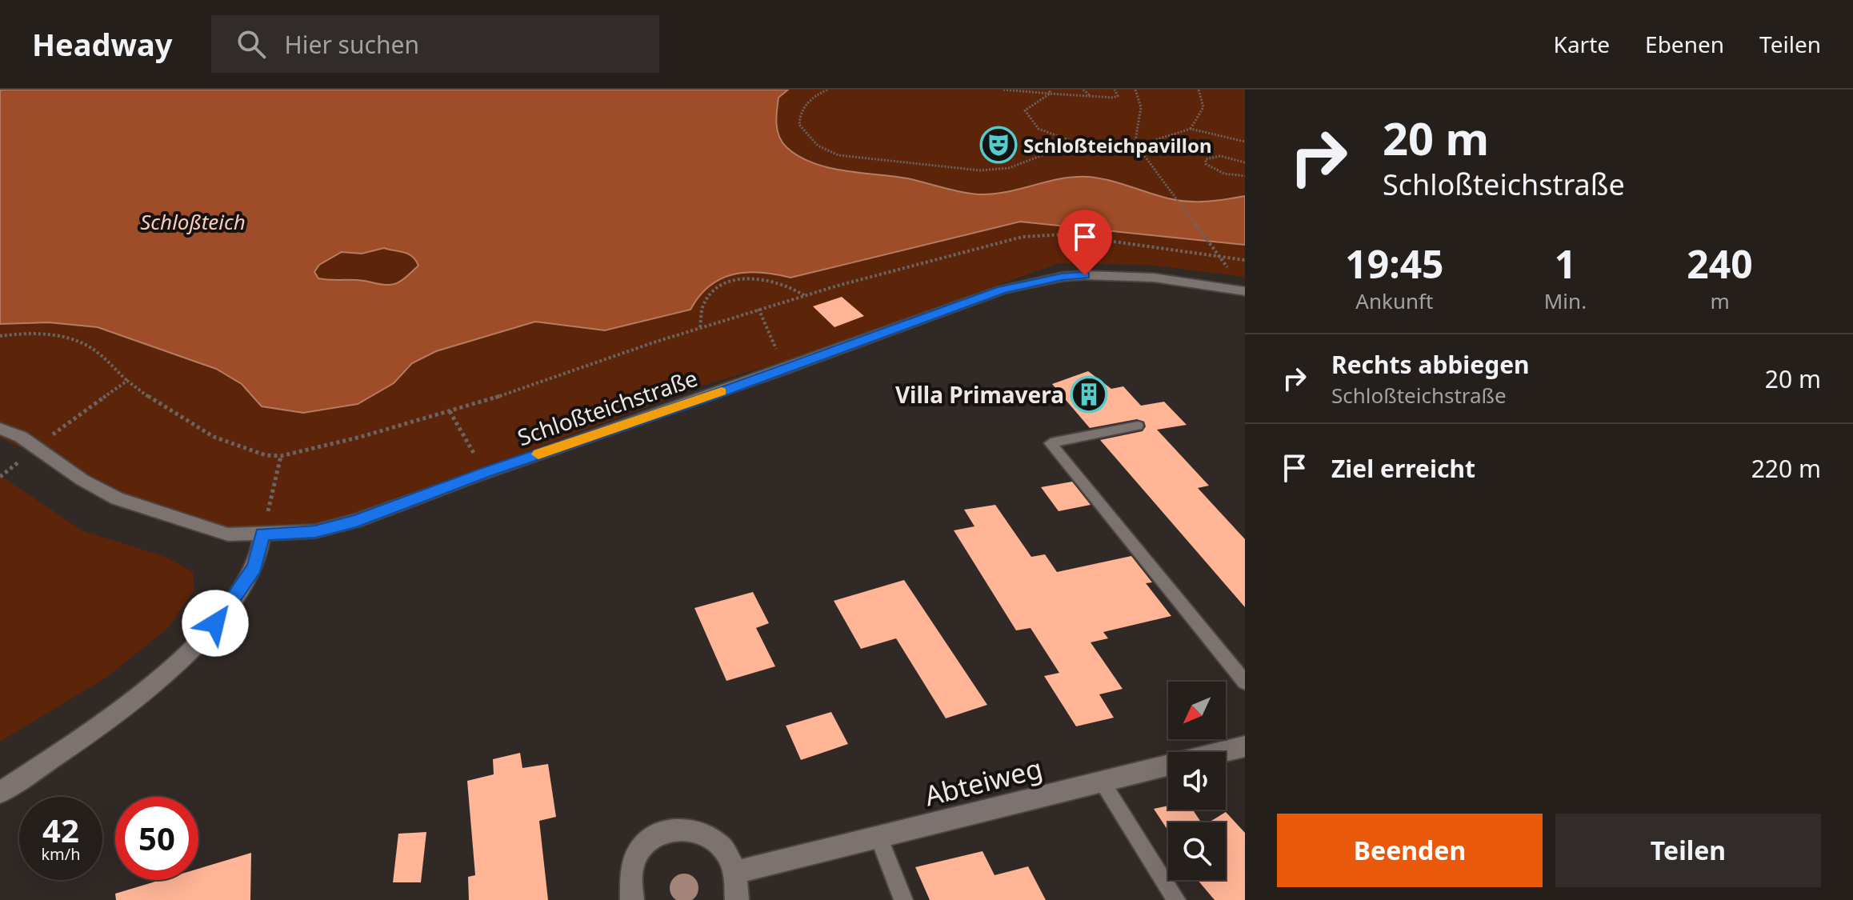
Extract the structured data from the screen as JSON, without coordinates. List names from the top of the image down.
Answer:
{
  "streets": {
    "main road": ["Schloßteichstraße", "Abteiweg"]
  },
  "water": ["Schloßteich"],
  "places": {
    "theatre": ["Schloßteichpavillon"],
    "building": ["Villa Primavera"]
  },
  "north": "bottom left",
  "page": {
    "header": "Headway",
    "search": "Hier suchen",
    "nav": ["Karte", "Ebenen", "Teilen"],
    "turn": ["20 m", "Schloßteichstraße"],
    "eta": [
      "19:45",
      "Ankunft",
      "1",
      "Min.",
      "240",
      "m"
    ],
    "list": [
      {
        "name": "Rechts abbiegen",
        "note": "Schloßteichstraße",
        "value": "20 m"
      },
      {
        "name": "Ziel erreicht",
        "value": "220 m"
      }
    ],
    "speed": "42 km/h",
    "limit": "50",
    "buttons": ["Beenden", "Teilen"]
  }
}
